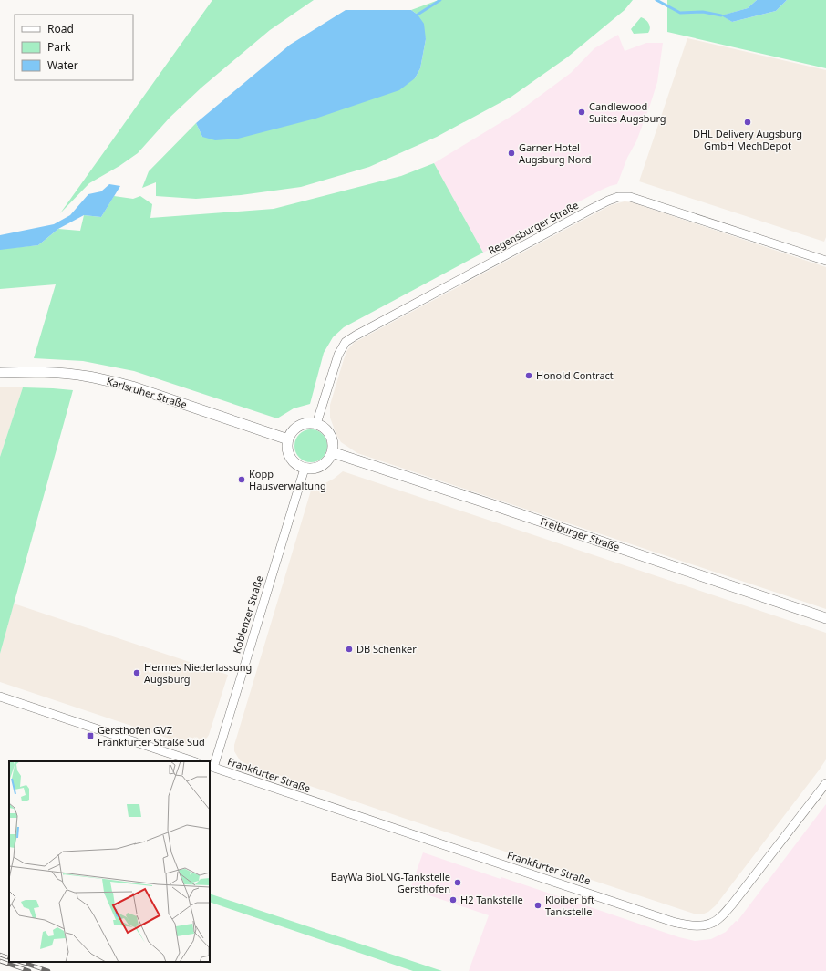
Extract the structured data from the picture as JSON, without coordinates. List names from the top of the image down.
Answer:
{
  "streets": {
    "street": [
      "Regensburger Straße",
      "Karlsruher Straße",
      "Freiburger Straße",
      "Koblenzer Straße",
      "Frankfurter Straße"
    ]
  },
  "crossings": [
    ["Regensburger Straße", "Karlsruher Straße"],
    ["Regensburger Straße", "Freiburger Straße"],
    ["Regensburger Straße", "Koblenzer Straße"],
    ["Karlsruher Straße", "Freiburger Straße"],
    ["Karlsruher Straße", "Koblenzer Straße"],
    ["Freiburger Straße", "Koblenzer Straße"],
    ["Koblenzer Straße", "Frankfurter Straße"]
  ],
  "places": {
    "other": [
      "Candlewood Suites Augsburg",
      "DHL Delivery Augsburg GmbH MechDepot",
      "Garner Hotel Augsburg Nord",
      "Honold Contract",
      "Kopp Hausverwaltung",
      "DB Schenker",
      "Hermes Niederlassung Augsburg",
      "BayWa BioLNG-Tankstelle Gersthofen",
      "H2 Tankstelle",
      "Kloiber bft Tankstelle"
    ],
    "transit": ["Gersthofen GVZ Frankfurter Straße Süd"]
  },
  "legend": ["Road", "Park", "Water"]
}
